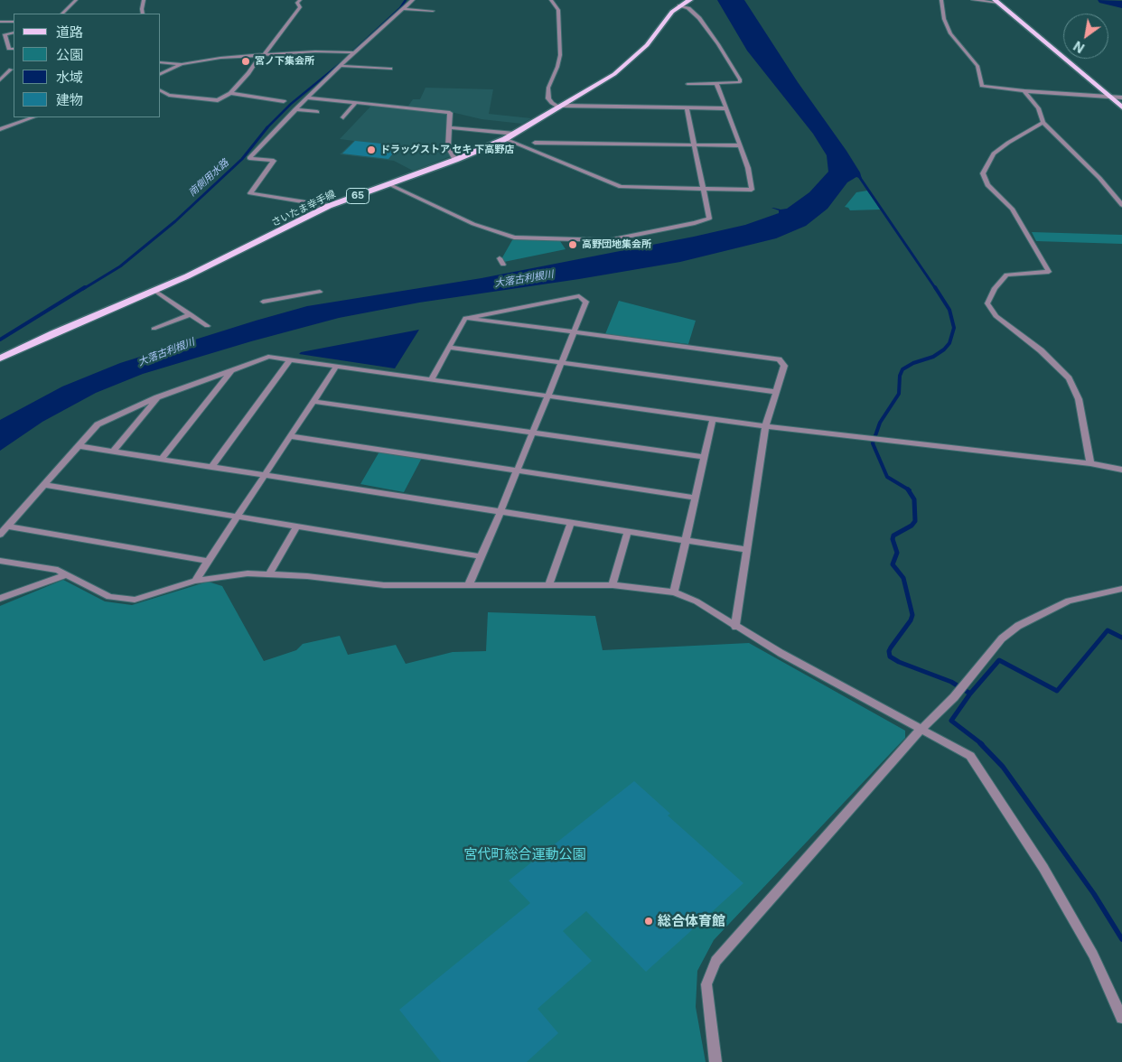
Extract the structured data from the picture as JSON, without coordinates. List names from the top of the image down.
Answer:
{
  "streets": {
    "main road": ["65", "さいたま幸手線"]
  },
  "water": ["南側用水路", "大落古利根川"],
  "parks": ["宮代町総合運動公園"],
  "places": [
    "宮ノ下集会所",
    "ドラッグストア セキ 下高野店",
    "高野団地集会所",
    "総合体育館"
  ],
  "legend": [
    "道路",
    "公園",
    "水域",
    "建物"
  ],
  "north": "bottom left"
}
